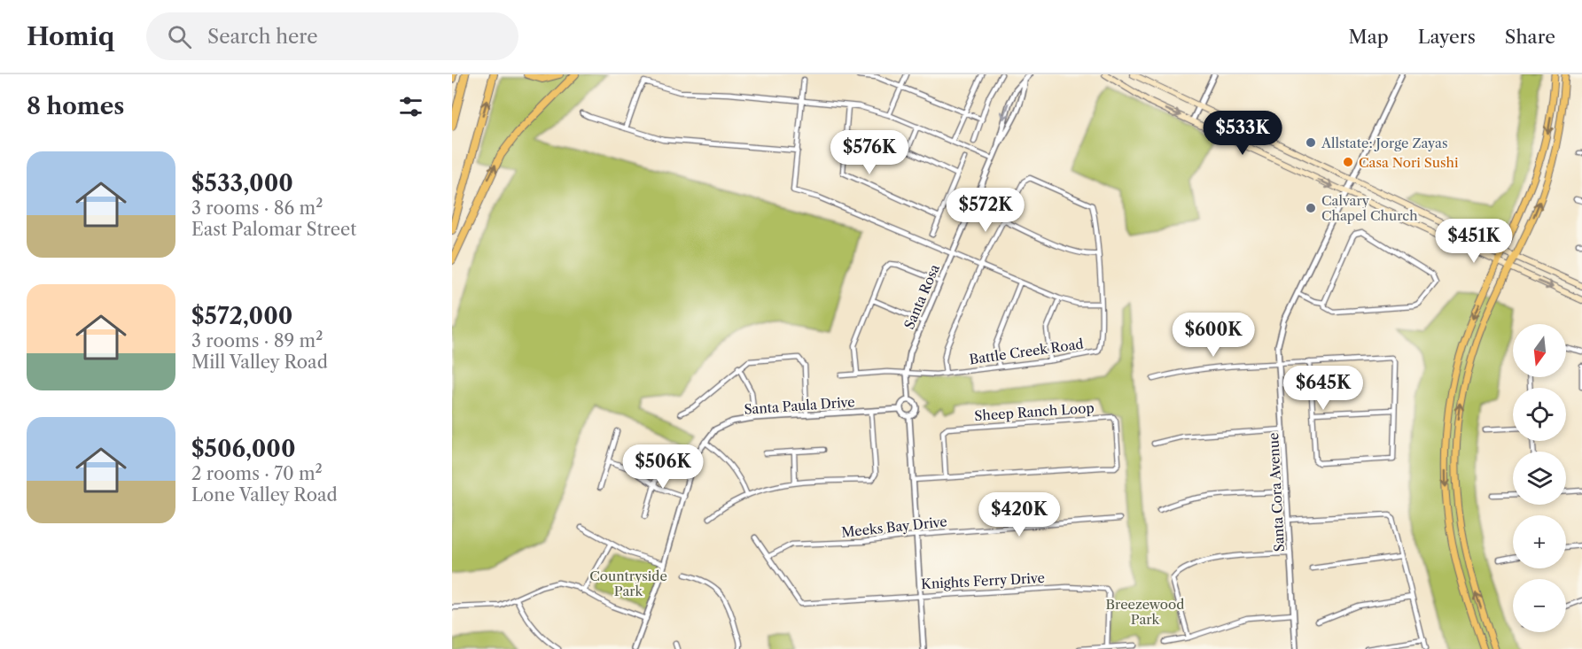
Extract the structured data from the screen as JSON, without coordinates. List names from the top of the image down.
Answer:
{
  "streets": {
    "street": [
      "Santa Rosa",
      "Battle Creek Road",
      "Santa Paula Drive",
      "Sheep Ranch Loop",
      "Santa Cora Avenue",
      "Meeks Bay Drive",
      "Knights Ferry Drive"
    ]
  },
  "crossings": [
    ["Santa Rosa", "Battle Creek Road"],
    ["Santa Rosa", "Santa Paula Drive"],
    ["Meeks Bay Drive", "Knights Ferry Drive"]
  ],
  "parks": ["Countryside Park", "Breezewood Park"],
  "places": ["Allstate: Jorge Zayas", "Casa Nori Sushi", "Calvary Chapel Church"],
  "north": "bottom",
  "page": {
    "header": "Homiq",
    "search": "Search here",
    "nav": ["Map", "Layers", "Share"],
    "heading": "8 homes",
    "price": [
      "$533K",
      "$576K",
      "$572K",
      "$451K",
      "$600K",
      "$645K",
      "$506K",
      "$420K"
    ],
    "list": [
      {
        "name": "$533,000",
        "note": "3 rooms · 86 m² · East Palomar Street"
      },
      {
        "name": "$572,000",
        "note": "3 rooms · 89 m² · Mill Valley Road"
      },
      {
        "name": "$506,000",
        "note": "2 rooms · 70 m² · Lone Valley Road"
      }
    ],
    "map_buttons": ["+", "−"]
  }
}
